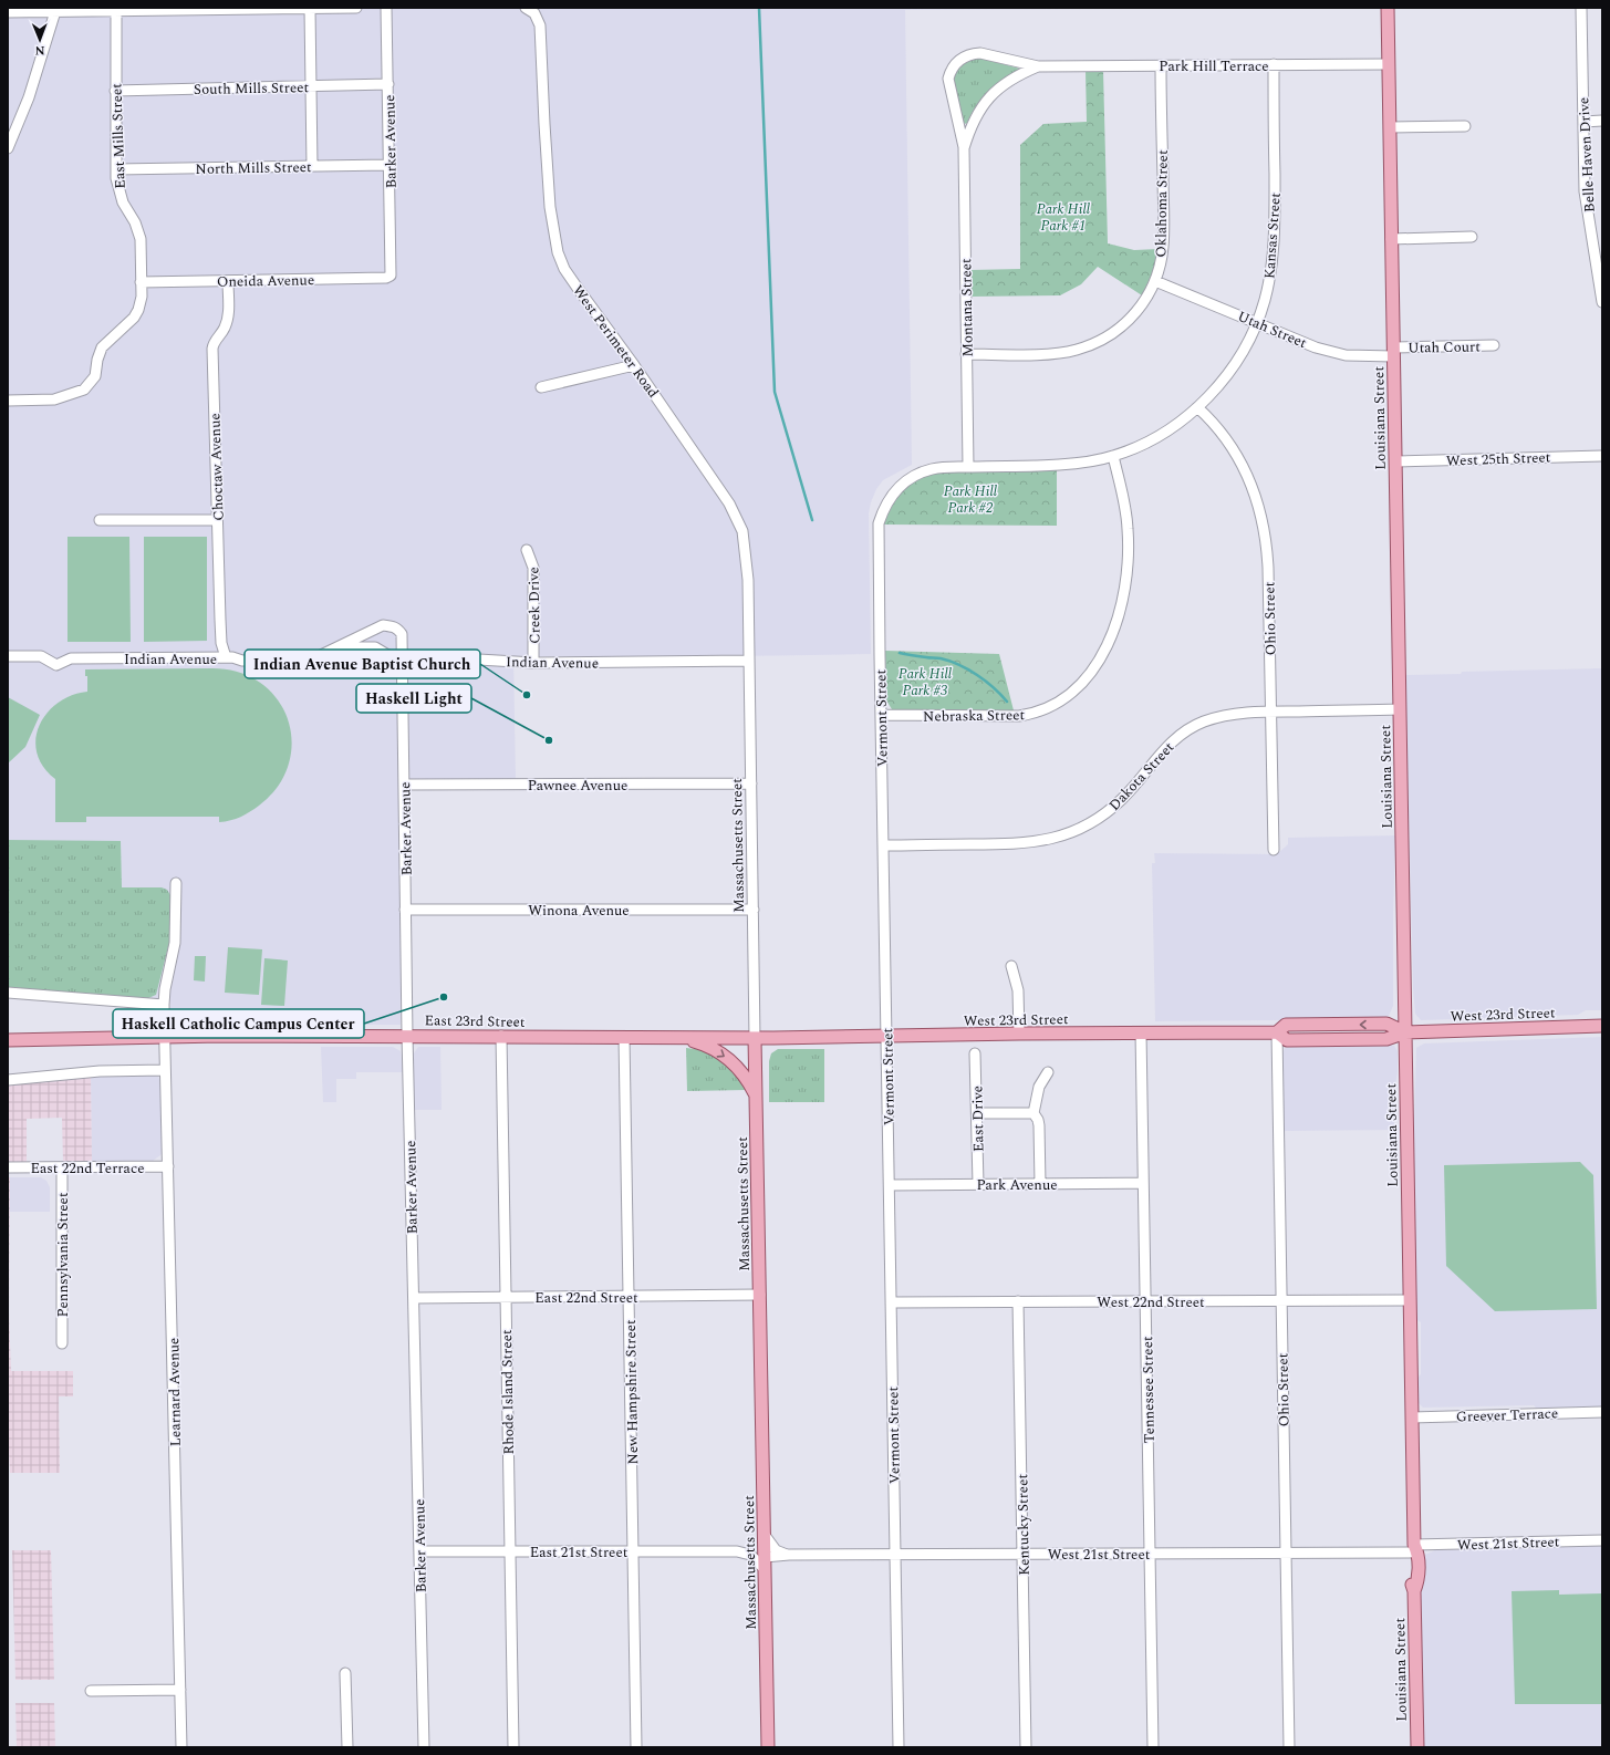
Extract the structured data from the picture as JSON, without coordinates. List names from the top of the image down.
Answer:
{
  "streets": {
    "main road": [
      "Louisiana Street",
      "Massachusetts Street",
      "West 23rd Street",
      "East 23rd Street"
    ],
    "street": [
      "Park Hill Terrace",
      "South Mills Street",
      "East Mills Street",
      "Barker Avenue",
      "Belle Haven Drive",
      "North Mills Street",
      "Oklahoma Street",
      "Kansas Street",
      "Oneida Avenue",
      "Montana Street",
      "Utah Street",
      "West Perimeter Road",
      "Utah Court",
      "West 25th Street",
      "Choctaw Avenue",
      "Creek Drive",
      "Ohio Street",
      "Indian Avenue",
      "Nebraska Street",
      "Vermont Street",
      "Dakota Street",
      "Pawnee Avenue",
      "Winona Avenue",
      "East Drive",
      "East 22nd Terrace",
      "Park Avenue",
      "Pennsylvania Street",
      "East 22nd Street",
      "West 22nd Street",
      "Tennessee Street",
      "Learnard Avenue",
      "Rhode Island Street",
      "New Hampshire Street",
      "Greever Terrace",
      "Kentucky Street",
      "West 21st Street",
      "East 21st Street"
    ]
  },
  "crossings": [
    ["Park Hill Terrace", "Oklahoma Street"],
    ["Park Hill Terrace", "Kansas Street"],
    ["Park Hill Terrace", "Montana Street"],
    ["Park Hill Terrace", "Louisiana Street"],
    ["South Mills Street", "East Mills Street"],
    ["South Mills Street", "Barker Avenue"],
    ["East Mills Street", "North Mills Street"],
    ["East Mills Street", "Oneida Avenue"],
    ["Barker Avenue", "North Mills Street"],
    ["Barker Avenue", "Oneida Avenue"],
    ["Barker Avenue", "Indian Avenue"],
    ["Barker Avenue", "Pawnee Avenue"],
    ["Barker Avenue", "Winona Avenue"],
    ["Barker Avenue", "East 23rd Street"],
    ["Barker Avenue", "East 22nd Street"],
    ["Barker Avenue", "East 21st Street"],
    ["Oklahoma Street", "Montana Street"],
    ["Oklahoma Street", "Utah Street"],
    ["Kansas Street", "Montana Street"],
    ["Kansas Street", "Utah Street"],
    ["Kansas Street", "Ohio Street"],
    ["Kansas Street", "Nebraska Street"],
    ["Kansas Street", "Vermont Street"],
    ["Oneida Avenue", "Choctaw Avenue"],
    ["Montana Street", "Vermont Street"],
    ["Utah Street", "Utah Court"],
    ["Utah Street", "Louisiana Street"],
    ["West Perimeter Road", "Indian Avenue"],
    ["West Perimeter Road", "Massachusetts Street"],
    ["Utah Court", "Louisiana Street"],
    ["Louisiana Street", "West 25th Street"],
    ["Louisiana Street", "Dakota Street"],
    ["Louisiana Street", "West 23rd Street"],
    ["Louisiana Street", "West 22nd Street"],
    ["Louisiana Street", "Greever Terrace"],
    ["Louisiana Street", "West 21st Street"],
    ["Choctaw Avenue", "Indian Avenue"],
    ["Creek Drive", "Indian Avenue"],
    ["Ohio Street", "Dakota Street"],
    ["Ohio Street", "West 23rd Street"],
    ["Ohio Street", "West 22nd Street"],
    ["Ohio Street", "West 21st Street"],
    ["Indian Avenue", "Massachusetts Street"],
    ["Nebraska Street", "Vermont Street"],
    ["Vermont Street", "Dakota Street"],
    ["Vermont Street", "West 23rd Street"],
    ["Vermont Street", "Park Avenue"],
    ["Vermont Street", "West 22nd Street"],
    ["Vermont Street", "West 21st Street"],
    ["Pawnee Avenue", "Massachusetts Street"],
    ["Massachusetts Street", "Winona Avenue"],
    ["Massachusetts Street", "West 23rd Street"],
    ["Massachusetts Street", "East 23rd Street"],
    ["Massachusetts Street", "East 22nd Street"],
    ["Massachusetts Street", "West 21st Street"],
    ["Massachusetts Street", "East 21st Street"],
    ["West 23rd Street", "East 23rd Street"],
    ["West 23rd Street", "Tennessee Street"],
    ["East 23rd Street", "Learnard Avenue"],
    ["East 23rd Street", "Rhode Island Street"],
    ["East 23rd Street", "New Hampshire Street"],
    ["East Drive", "Park Avenue"],
    ["East 22nd Terrace", "Pennsylvania Street"],
    ["East 22nd Terrace", "Learnard Avenue"],
    ["Park Avenue", "Tennessee Street"],
    ["East 22nd Street", "Rhode Island Street"],
    ["East 22nd Street", "New Hampshire Street"],
    ["West 22nd Street", "Tennessee Street"],
    ["West 22nd Street", "Kentucky Street"],
    ["Tennessee Street", "West 21st Street"],
    ["Rhode Island Street", "East 21st Street"],
    ["New Hampshire Street", "East 21st Street"],
    ["Kentucky Street", "West 21st Street"],
    ["West 21st Street", "East 21st Street"]
  ],
  "parks": ["Park Hill Park #1", "Park Hill Park #2", "Park Hill Park #3"],
  "places": ["Indian Avenue Baptist Church", "Haskell Light", "Haskell Catholic Campus Center"],
  "north": "bottom"
}
